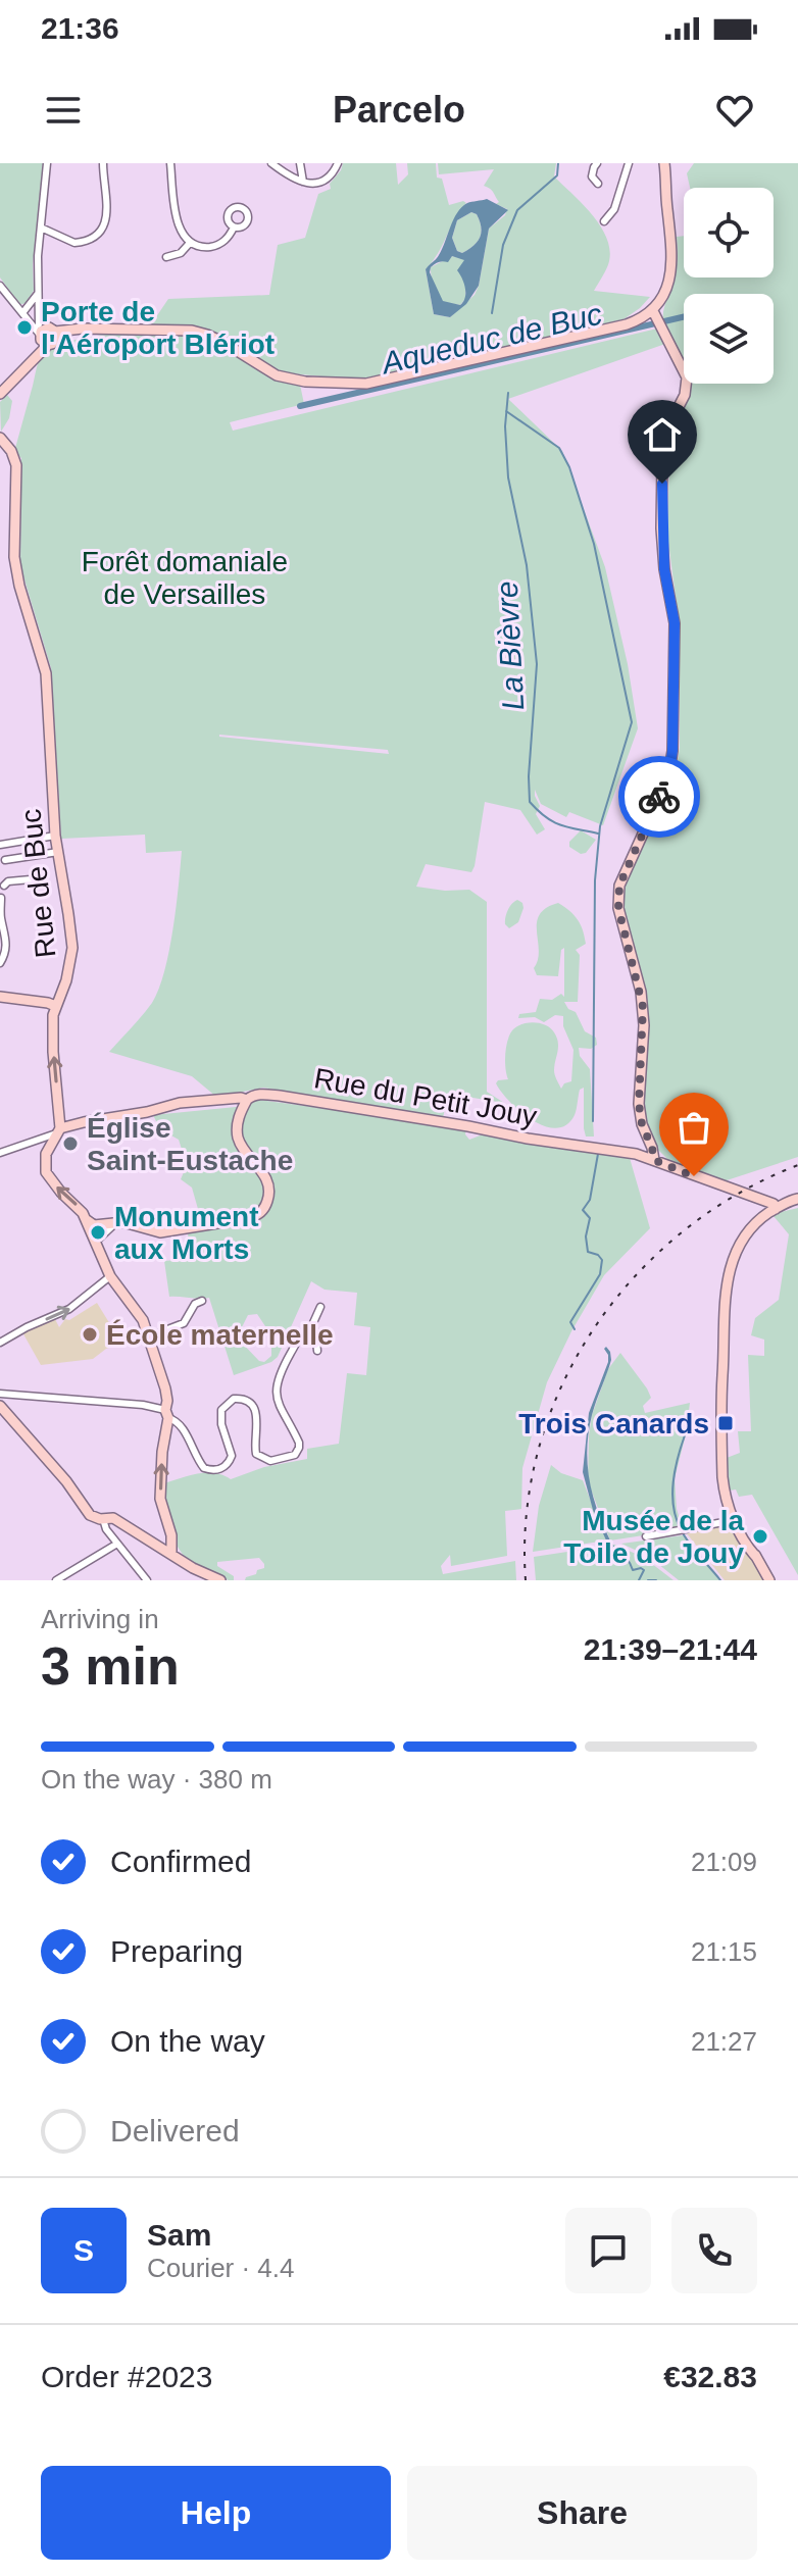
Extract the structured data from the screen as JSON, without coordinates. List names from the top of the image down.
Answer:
{
  "streets": {
    "street": ["Rue de Buc", "Rue du Petit Jouy"]
  },
  "crossings": [
    ["Rue de Buc", "Rue du Petit Jouy"]
  ],
  "water": ["Aqueduc de Buc", "La Bièvre"],
  "parks": ["Forêt domaniale de Versailles"],
  "places": {
    "other": [
      "Porte de l'Aéroport Blériot",
      "Église Saint-Eustache",
      "Monument aux Morts",
      "École maternelle",
      "Musée de la Toile de Jouy"
    ],
    "transit": ["Trois Canards"]
  },
  "page": {
    "status": "21:36",
    "header": "Parcelo",
    "heading": ["3 min", "Arriving in", "21:39–21:44"],
    "panel": [
      "Sam",
      "Courier · 4.4",
      "Order #2023",
      "€32.83"
    ],
    "bar": "On the way · 380 m",
    "list": [
      ["Confirmed", "21:09"],
      ["Preparing", "21:15"],
      ["On the way", "21:27"],
      "Delivered"
    ],
    "round": "S",
    "buttons": ["Help", "Share"]
  }
}
